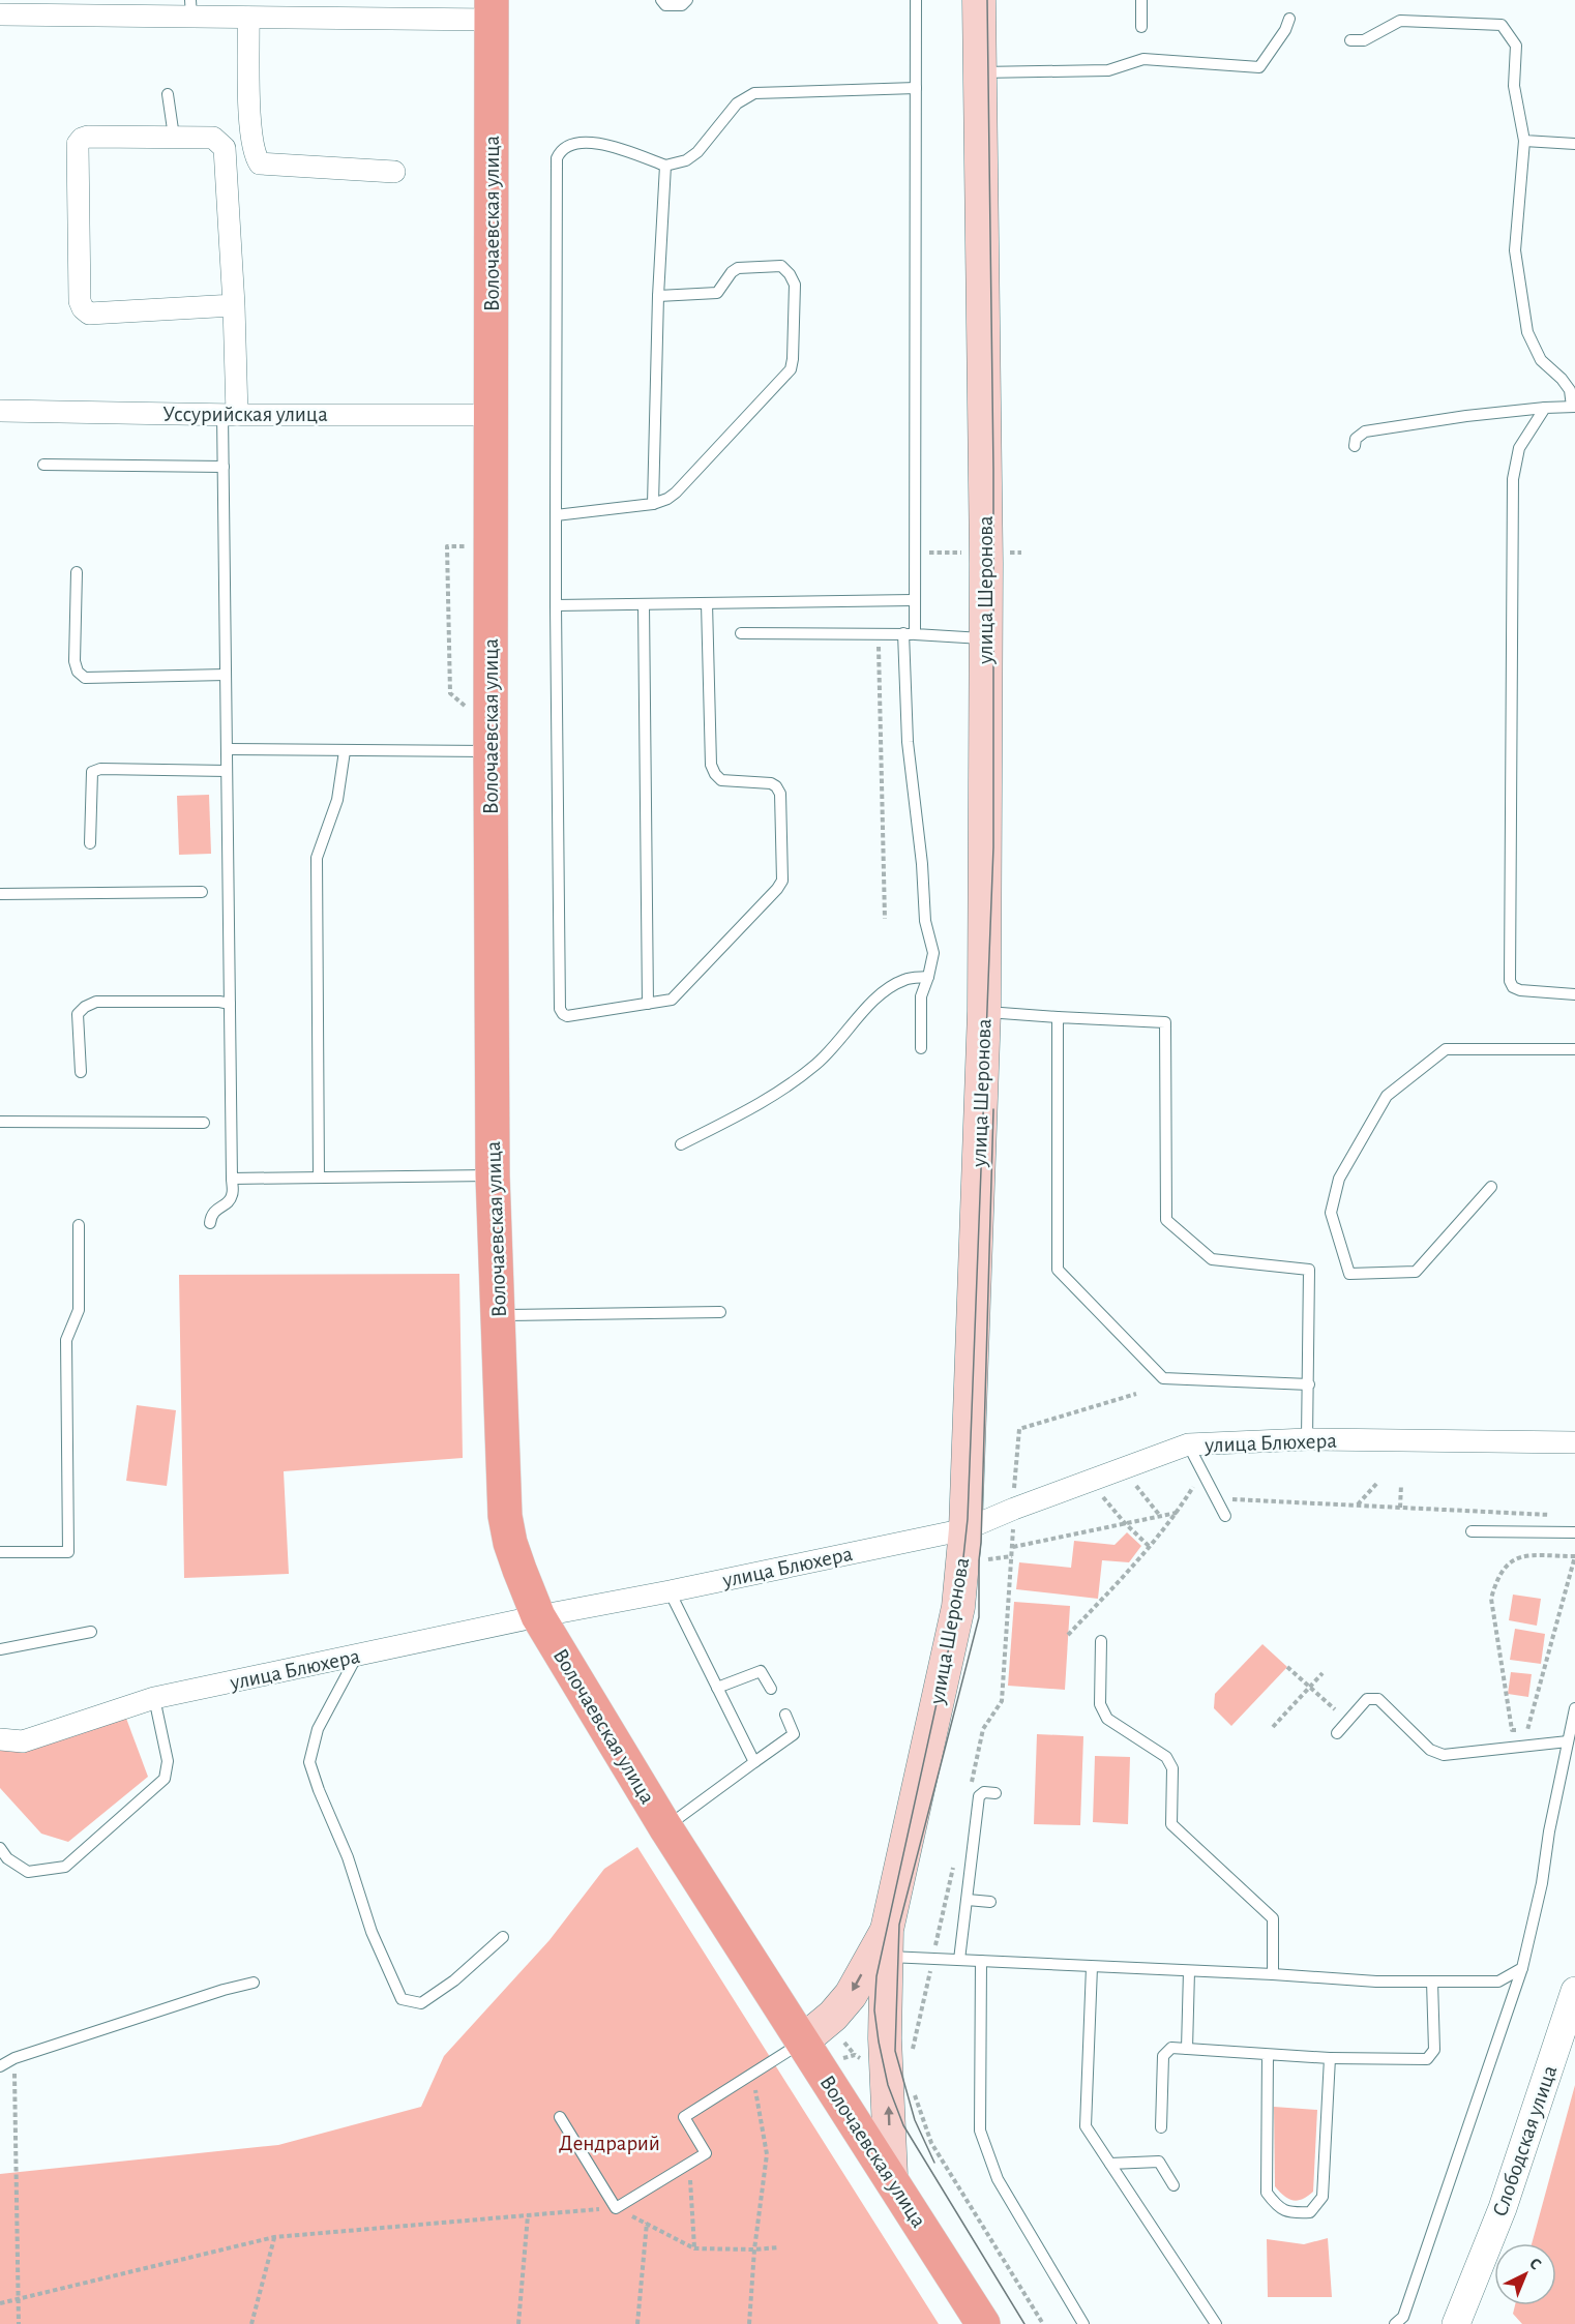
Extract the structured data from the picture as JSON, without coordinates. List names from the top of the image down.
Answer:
{
  "streets": {
    "main road": ["Волочаевская улица", "улица Шеронова"],
    "street": ["Уссурийская улица", "улица Блюхера", "Слободская улица"]
  },
  "crossings": [
    ["Волочаевская улица", "Уссурийская улица"],
    ["Волочаевская улица", "улица Шеронова"],
    ["Волочаевская улица", "улица Блюхера"],
    ["улица Шеронова", "улица Блюхера"]
  ],
  "parks": ["Дендрарий"],
  "north": "top right"
}
